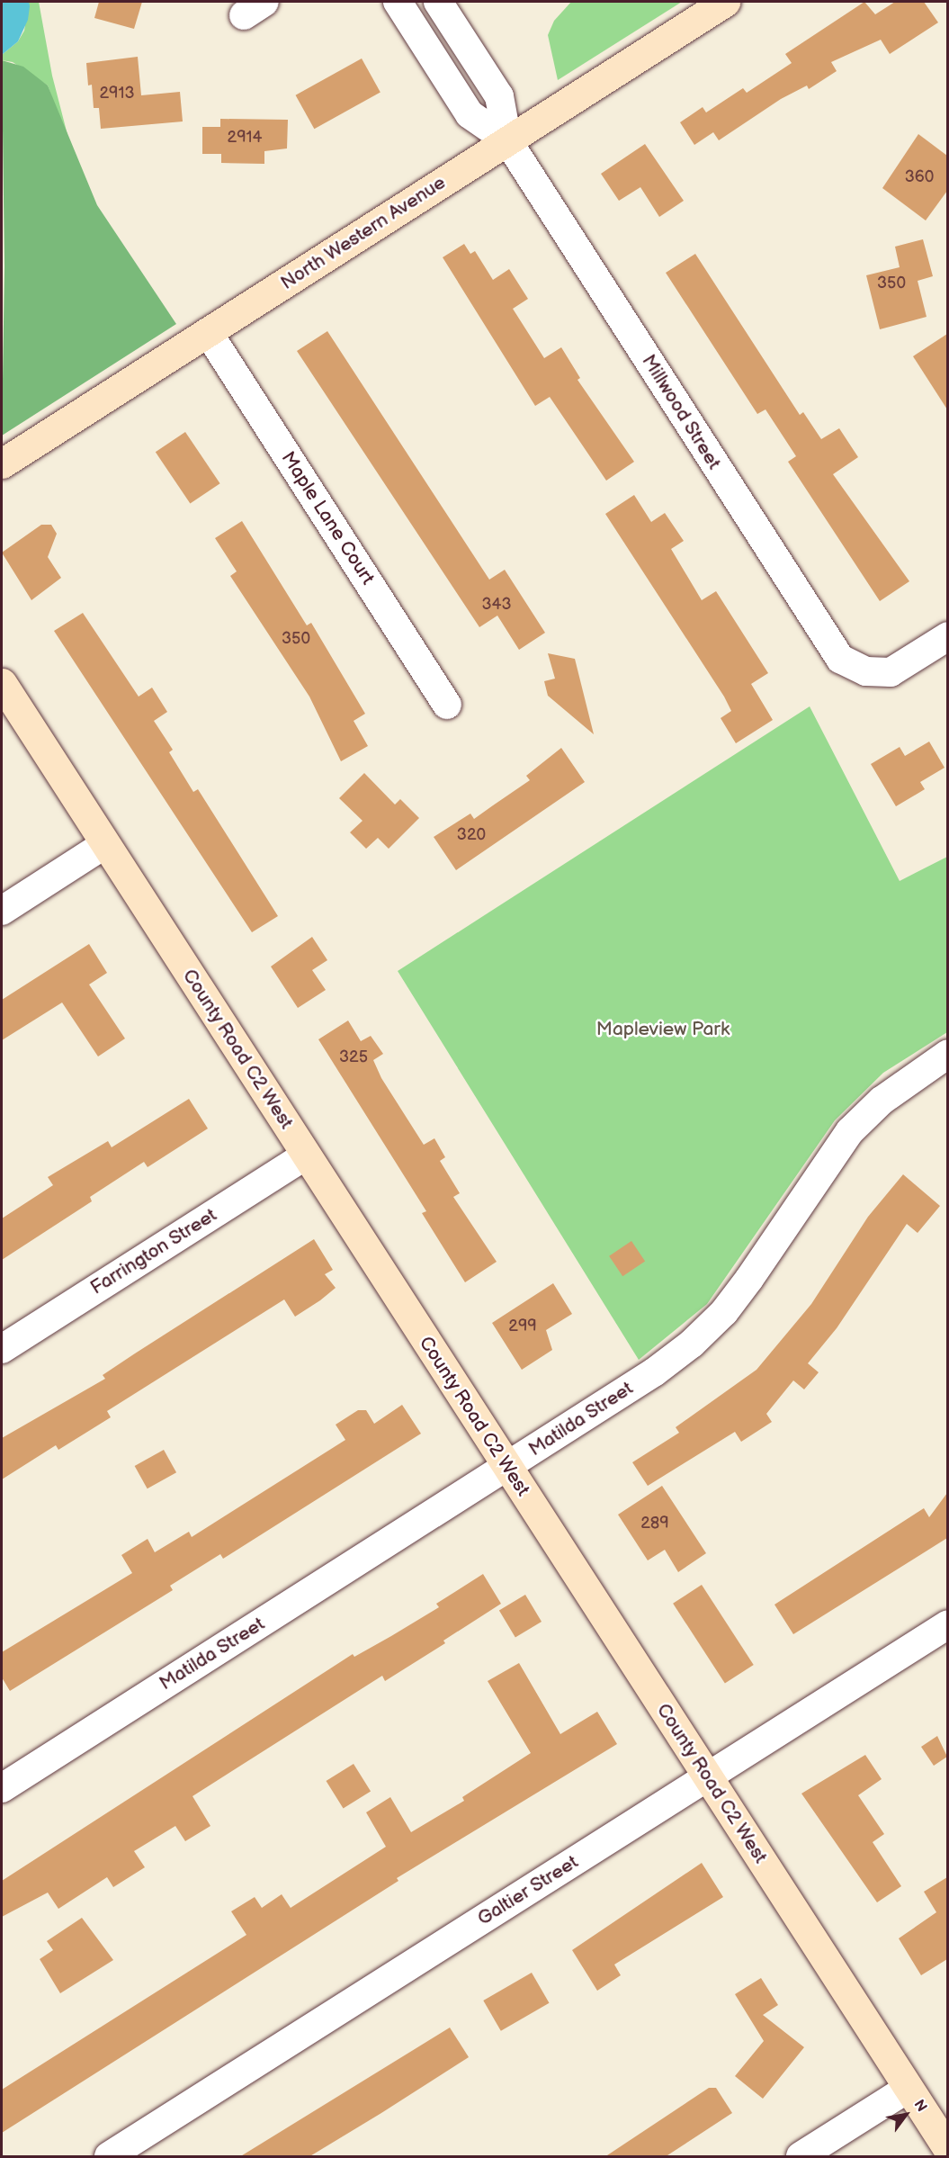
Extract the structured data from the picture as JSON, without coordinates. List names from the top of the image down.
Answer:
{
  "streets": {
    "street": [
      "North Western Avenue",
      "Millwood Street",
      "Maple Lane Court",
      "County Road C2 West",
      "Farrington Street",
      "Matilda Street",
      "Galtier Street"
    ]
  },
  "crossings": [
    ["North Western Avenue", "Millwood Street"],
    ["North Western Avenue", "Maple Lane Court"],
    ["County Road C2 West", "Farrington Street"],
    ["County Road C2 West", "Matilda Street"],
    ["County Road C2 West", "Galtier Street"]
  ],
  "parks": ["Mapleview Park"],
  "house_numbers": [
    "2913",
    "2914",
    "360",
    "350",
    "343",
    "350",
    "320",
    "325",
    "299",
    "289"
  ],
  "north": "top right"
}
